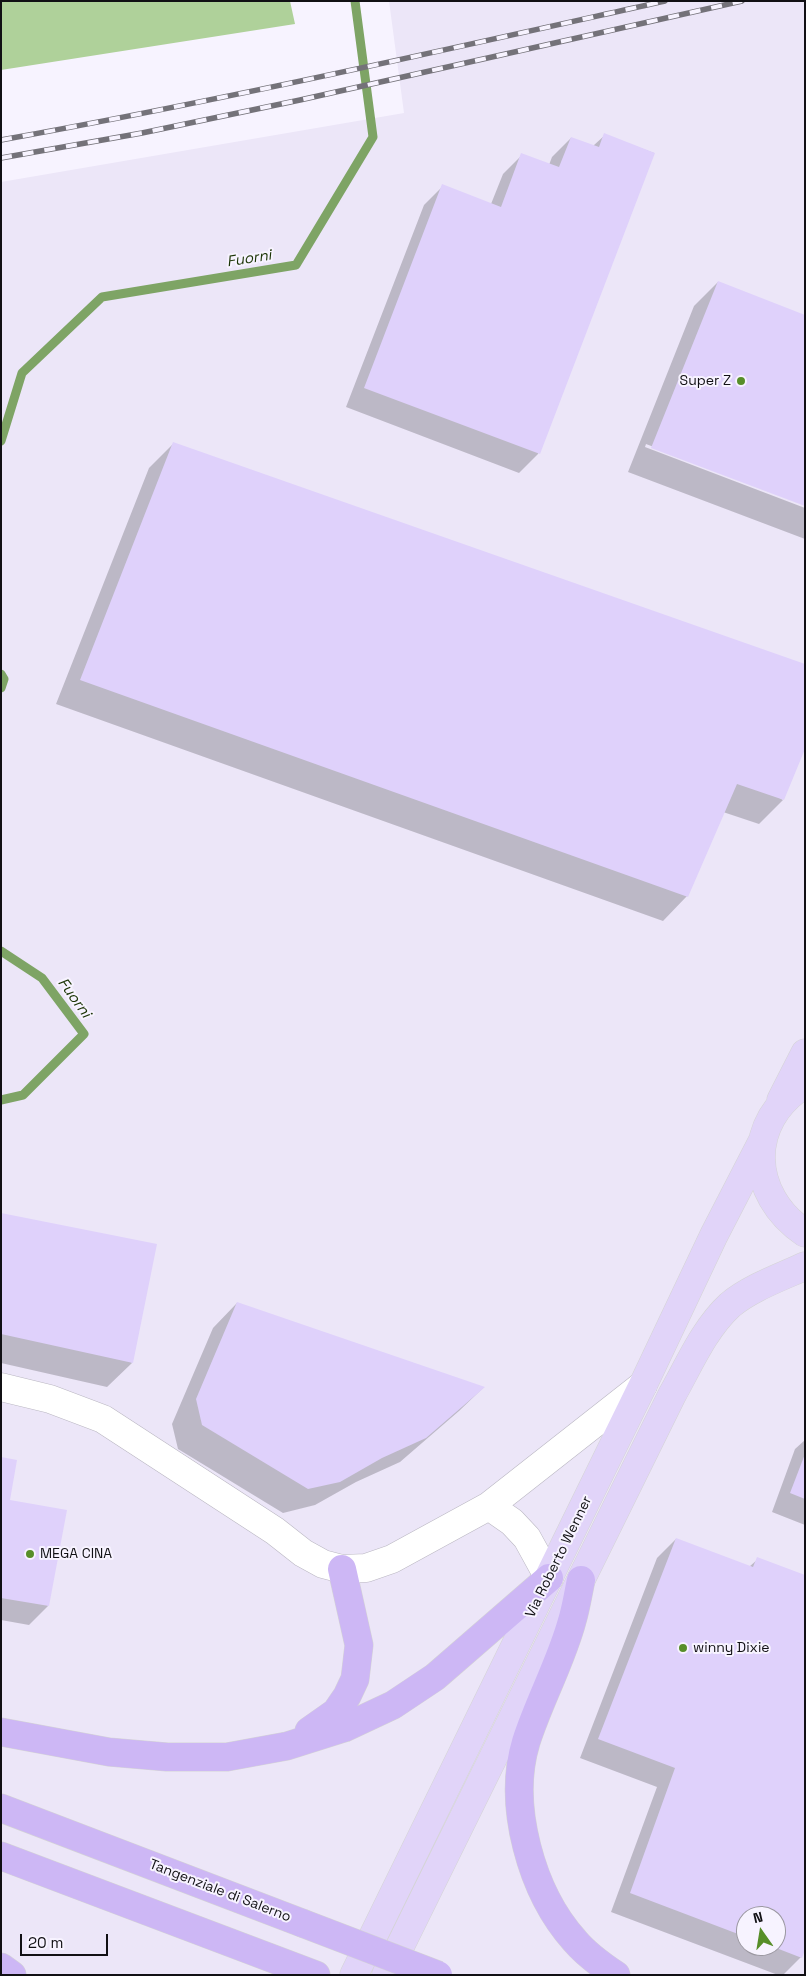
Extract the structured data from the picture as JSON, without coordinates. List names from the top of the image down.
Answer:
{
  "streets": {
    "highway": ["Tangenziale di Salerno"],
    "main road": ["Via Roberto Wenner"]
  },
  "water": ["Fuorni"],
  "places": ["Super Z", "MEGA CINA", "winny Dixie"],
  "scale_bar": "20 m",
  "north": "top"
}
